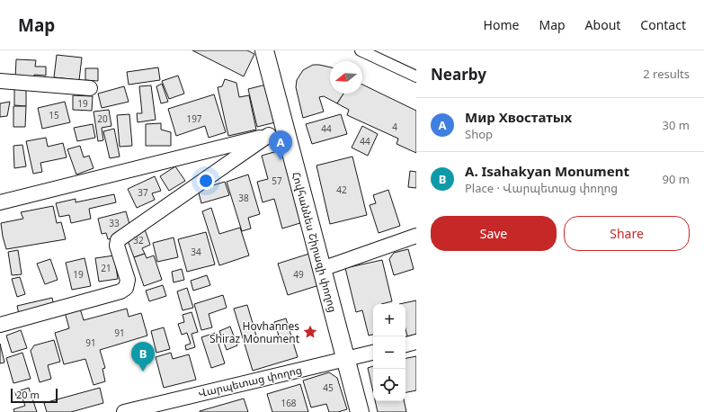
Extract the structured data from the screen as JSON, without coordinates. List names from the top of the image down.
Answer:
{
  "streets": {
    "street": ["Հովհաննես Շիրազի փողոց", "Վարպետաց փողոց"]
  },
  "crossings": [
    ["Հովհաննես Շիրազի փողոց", "Վարպետաց փողոց"]
  ],
  "places": {
    "place": ["Hovhannes Shiraz Monument"]
  },
  "house_numbers": [
    "19",
    "15",
    "20",
    "197",
    "4",
    "44",
    "44",
    "57",
    "42",
    "37",
    "38",
    "33",
    "32",
    "34",
    "21",
    "19",
    "49",
    "91",
    "91",
    "45",
    "168"
  ],
  "scale_bar": "20 m",
  "north": "left",
  "page": {
    "header": "Map",
    "nav": [
      "Home",
      "Map",
      "About",
      "Contact"
    ],
    "heading": ["Nearby", "2 results"],
    "list": [
      {
        "mark": "A",
        "name": "Мир Хвостатых",
        "note": "Shop",
        "value": "30 m"
      },
      {
        "mark": "B",
        "name": "A. Isahakyan Monument",
        "note": "Place · Վարպետաց փողոց",
        "value": "90 m"
      }
    ],
    "pins": ["A", "B"],
    "buttons": ["Save", "Share"],
    "map_buttons": ["+", "−"],
    "scale": "20 m"
  }
}
